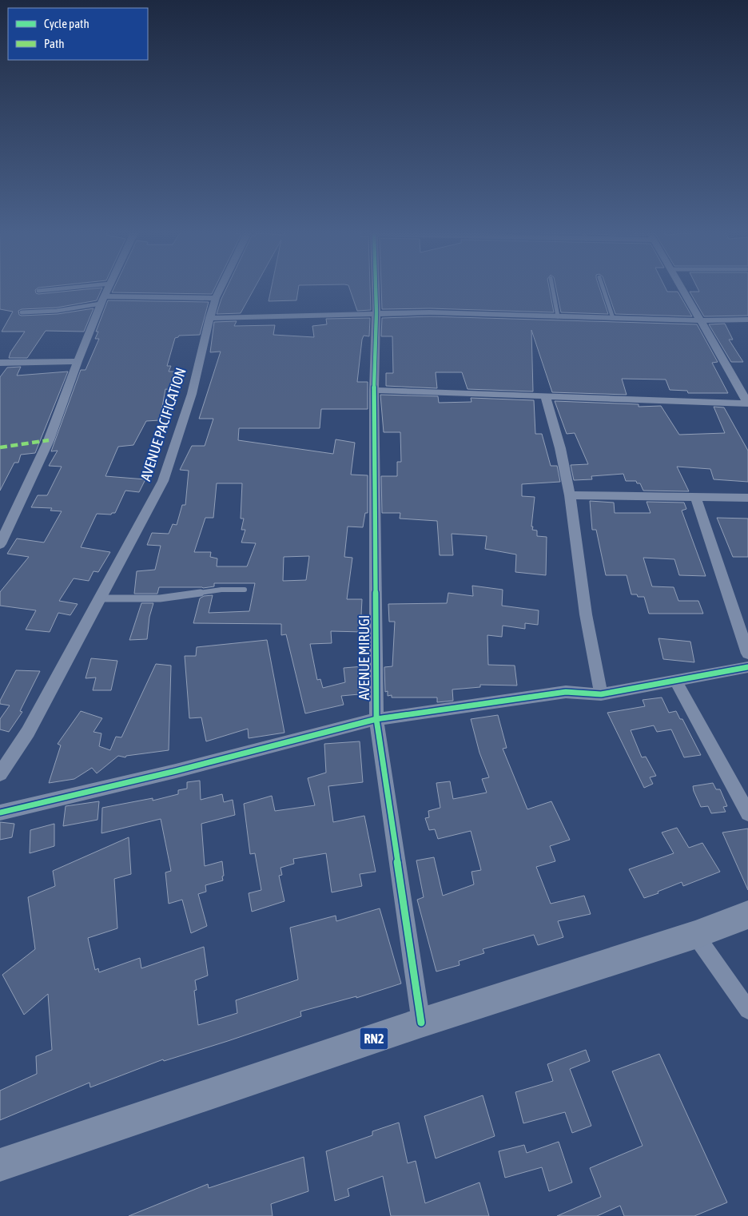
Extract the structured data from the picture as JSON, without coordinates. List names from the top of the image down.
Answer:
{
  "streets": {
    "highway": ["RN2"],
    "street": ["AVENUE PACIFICATION", "AVENUE MIRUGI"]
  },
  "crossings": [
    ["AVENUE MIRUGI", "RN2"]
  ],
  "legend": ["Cycle path", "Path"]
}
